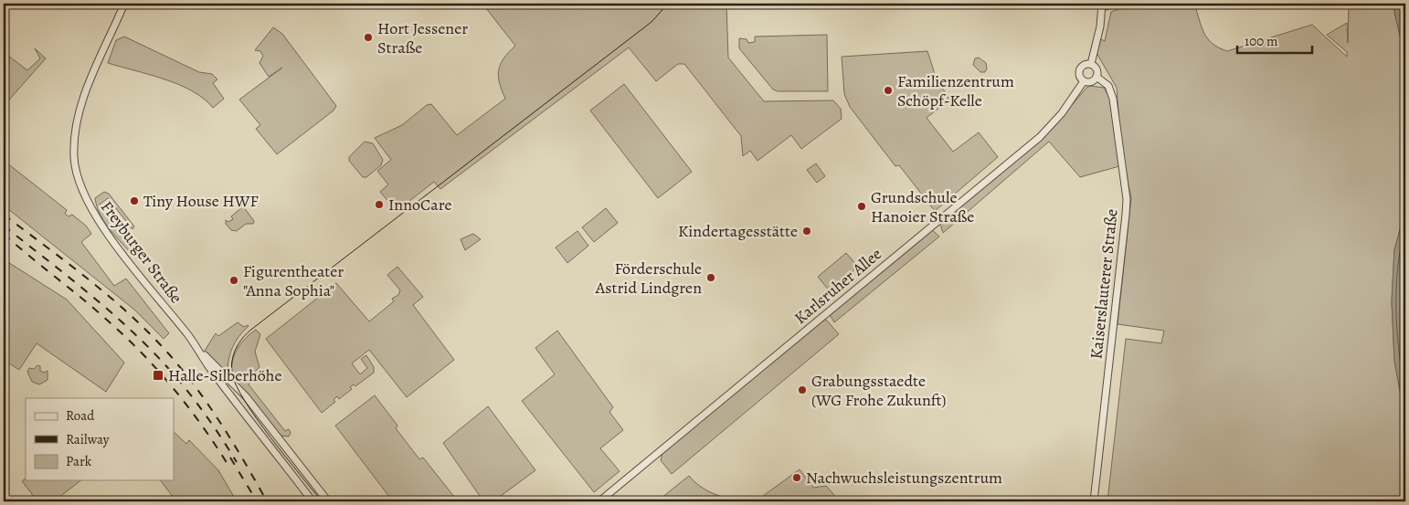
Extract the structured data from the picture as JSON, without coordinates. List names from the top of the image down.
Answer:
{
  "streets": {
    "street": ["Freyburger Straße", "Kaiserslauterer Straße", "Karlsruher Allee"]
  },
  "crossings": [
    ["Kaiserslauterer Straße", "Karlsruher Allee"]
  ],
  "places": {
    "other": [
      "Hort Jessener Straße",
      "Familienzentrum Schöpf-Kelle",
      "Tiny House HWF",
      "InnoCare",
      "Grundschule Hanoier Straße",
      "Kindertagesstätte",
      "Förderschule Astrid Lindgren",
      "Figurentheater \"Anna Sophia\"",
      "Grabungsstaedte (WG Frohe Zukunft)",
      "Nachwuchsleistungszentrum"
    ],
    "transit": ["Halle-Silberhöhe"]
  },
  "legend": ["Road", "Railway", "Park"],
  "scale_bar": "100 m"
}
